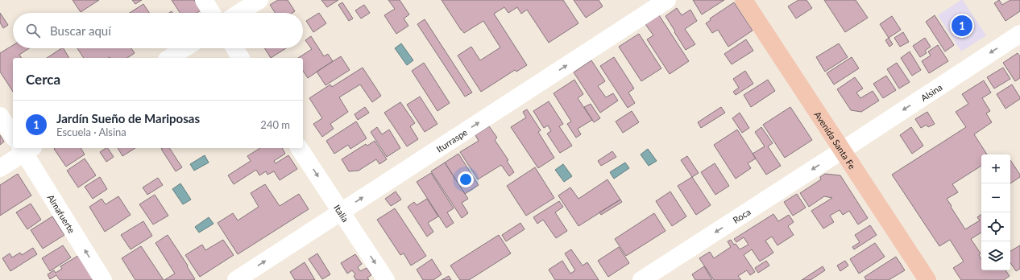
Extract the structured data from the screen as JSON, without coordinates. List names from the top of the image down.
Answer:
{
  "streets": {
    "main road": ["Avenida Santa Fe"],
    "street": [
      "Alsina",
      "Iturraspe",
      "Almafuerte",
      "Italia",
      "Roca"
    ]
  },
  "crossings": [
    ["Alsina", "Avenida Santa Fe"],
    ["Alsina", "Roca"],
    ["Iturraspe", "Italia"],
    ["Avenida Santa Fe", "Roca"]
  ],
  "one_way": [
    "Alsina",
    "Iturraspe",
    "Almafuerte",
    "Italia",
    "Roca"
  ],
  "page": {
    "search": "Buscar aquí",
    "pins": "1",
    "heading": "Cerca",
    "list": [
      {
        "mark": "1",
        "name": "Jardín Sueño de Mariposas",
        "note": "Escuela · Alsina",
        "value": "240 m"
      }
    ],
    "map_buttons": ["+", "−"]
  }
}
